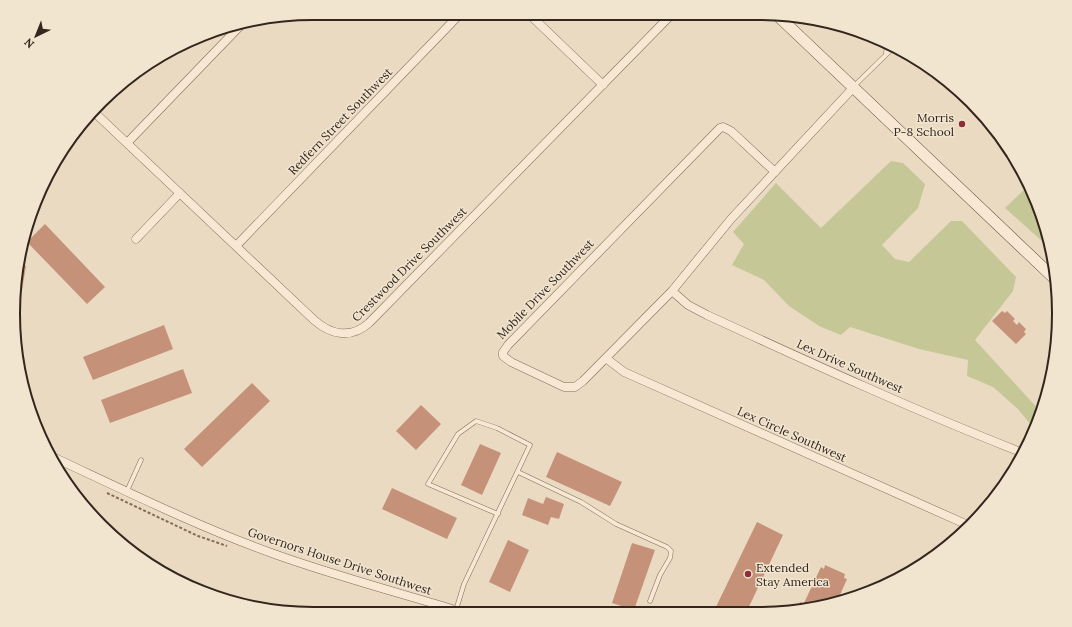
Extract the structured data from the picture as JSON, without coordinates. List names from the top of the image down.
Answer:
{
  "streets": {
    "street": [
      "Redfern Street Southwest",
      "Crestwood Drive Southwest",
      "Mobile Drive Southwest",
      "Lex Drive Southwest",
      "Lex Circle Southwest",
      "Governors House Drive Southwest"
    ]
  },
  "crossings": [
    ["Redfern Street Southwest", "Crestwood Drive Southwest"],
    ["Mobile Drive Southwest", "Lex Drive Southwest"],
    ["Mobile Drive Southwest", "Lex Circle Southwest"]
  ],
  "places": ["Morris P-8 School", "Extended Stay America"],
  "north": "bottom left"
}
